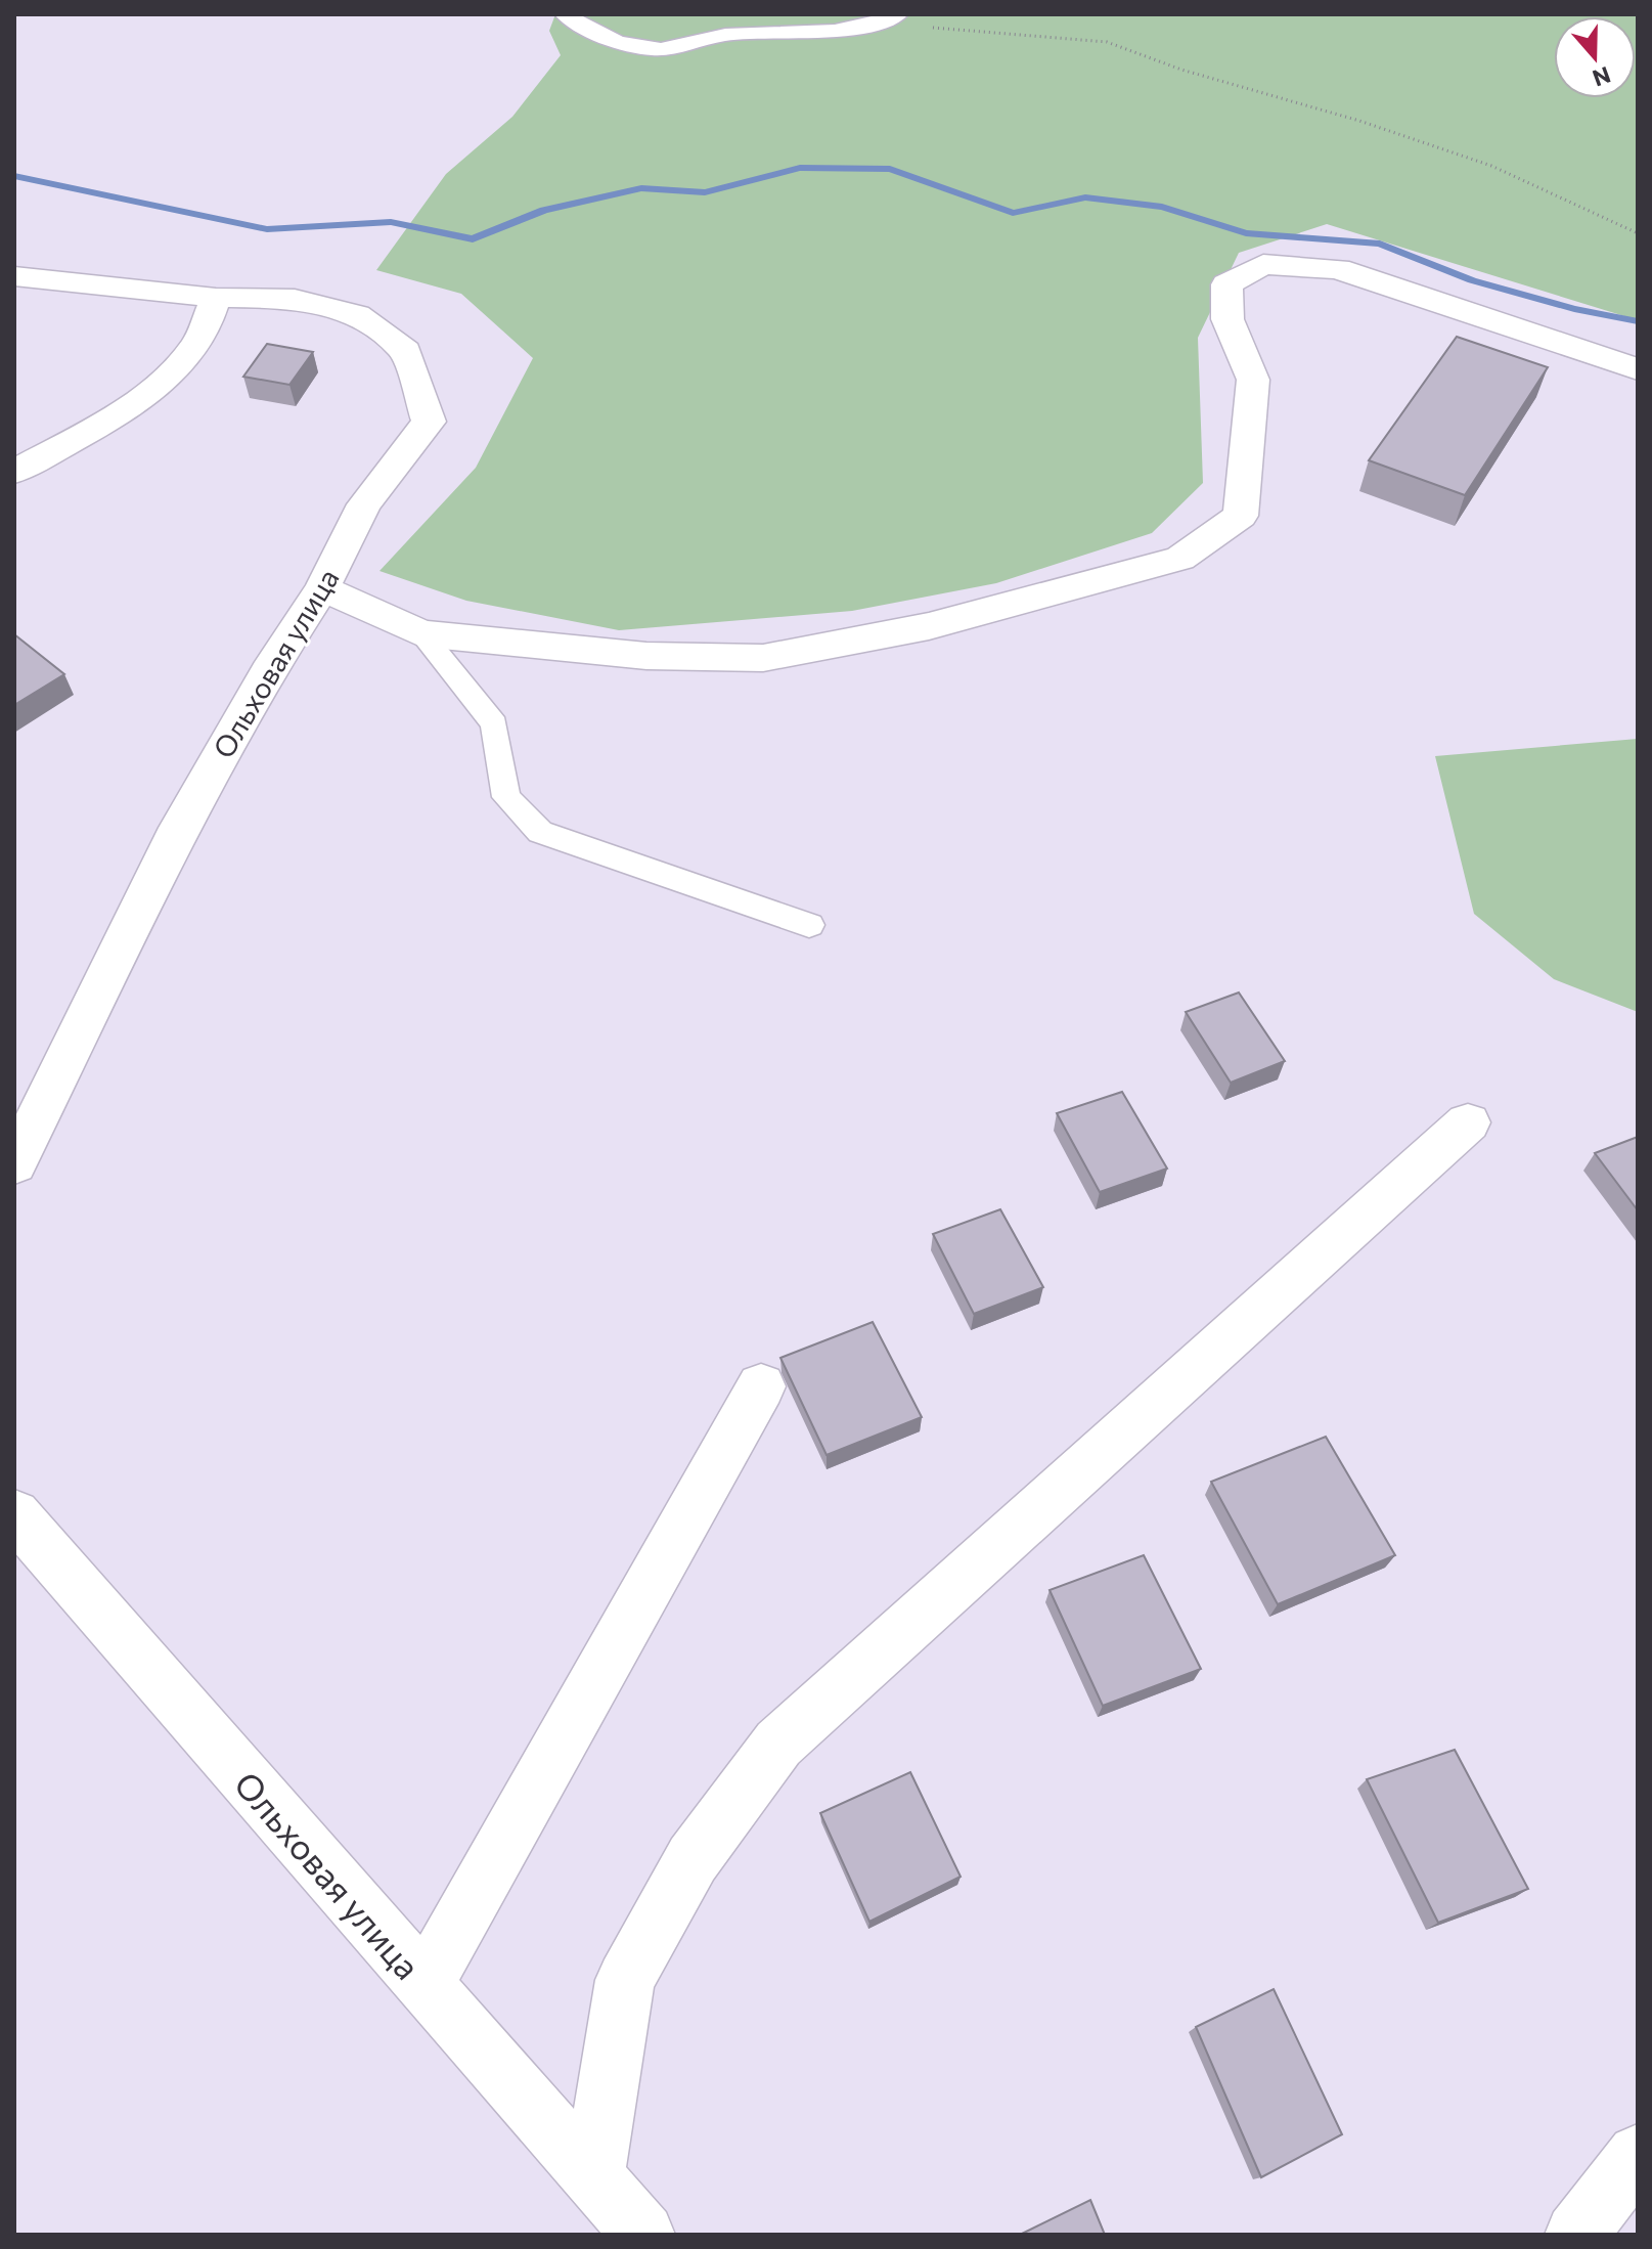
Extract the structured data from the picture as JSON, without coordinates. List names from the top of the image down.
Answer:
{
  "streets": {
    "street": ["Ольховая улица"]
  },
  "north": "bottom"
}
